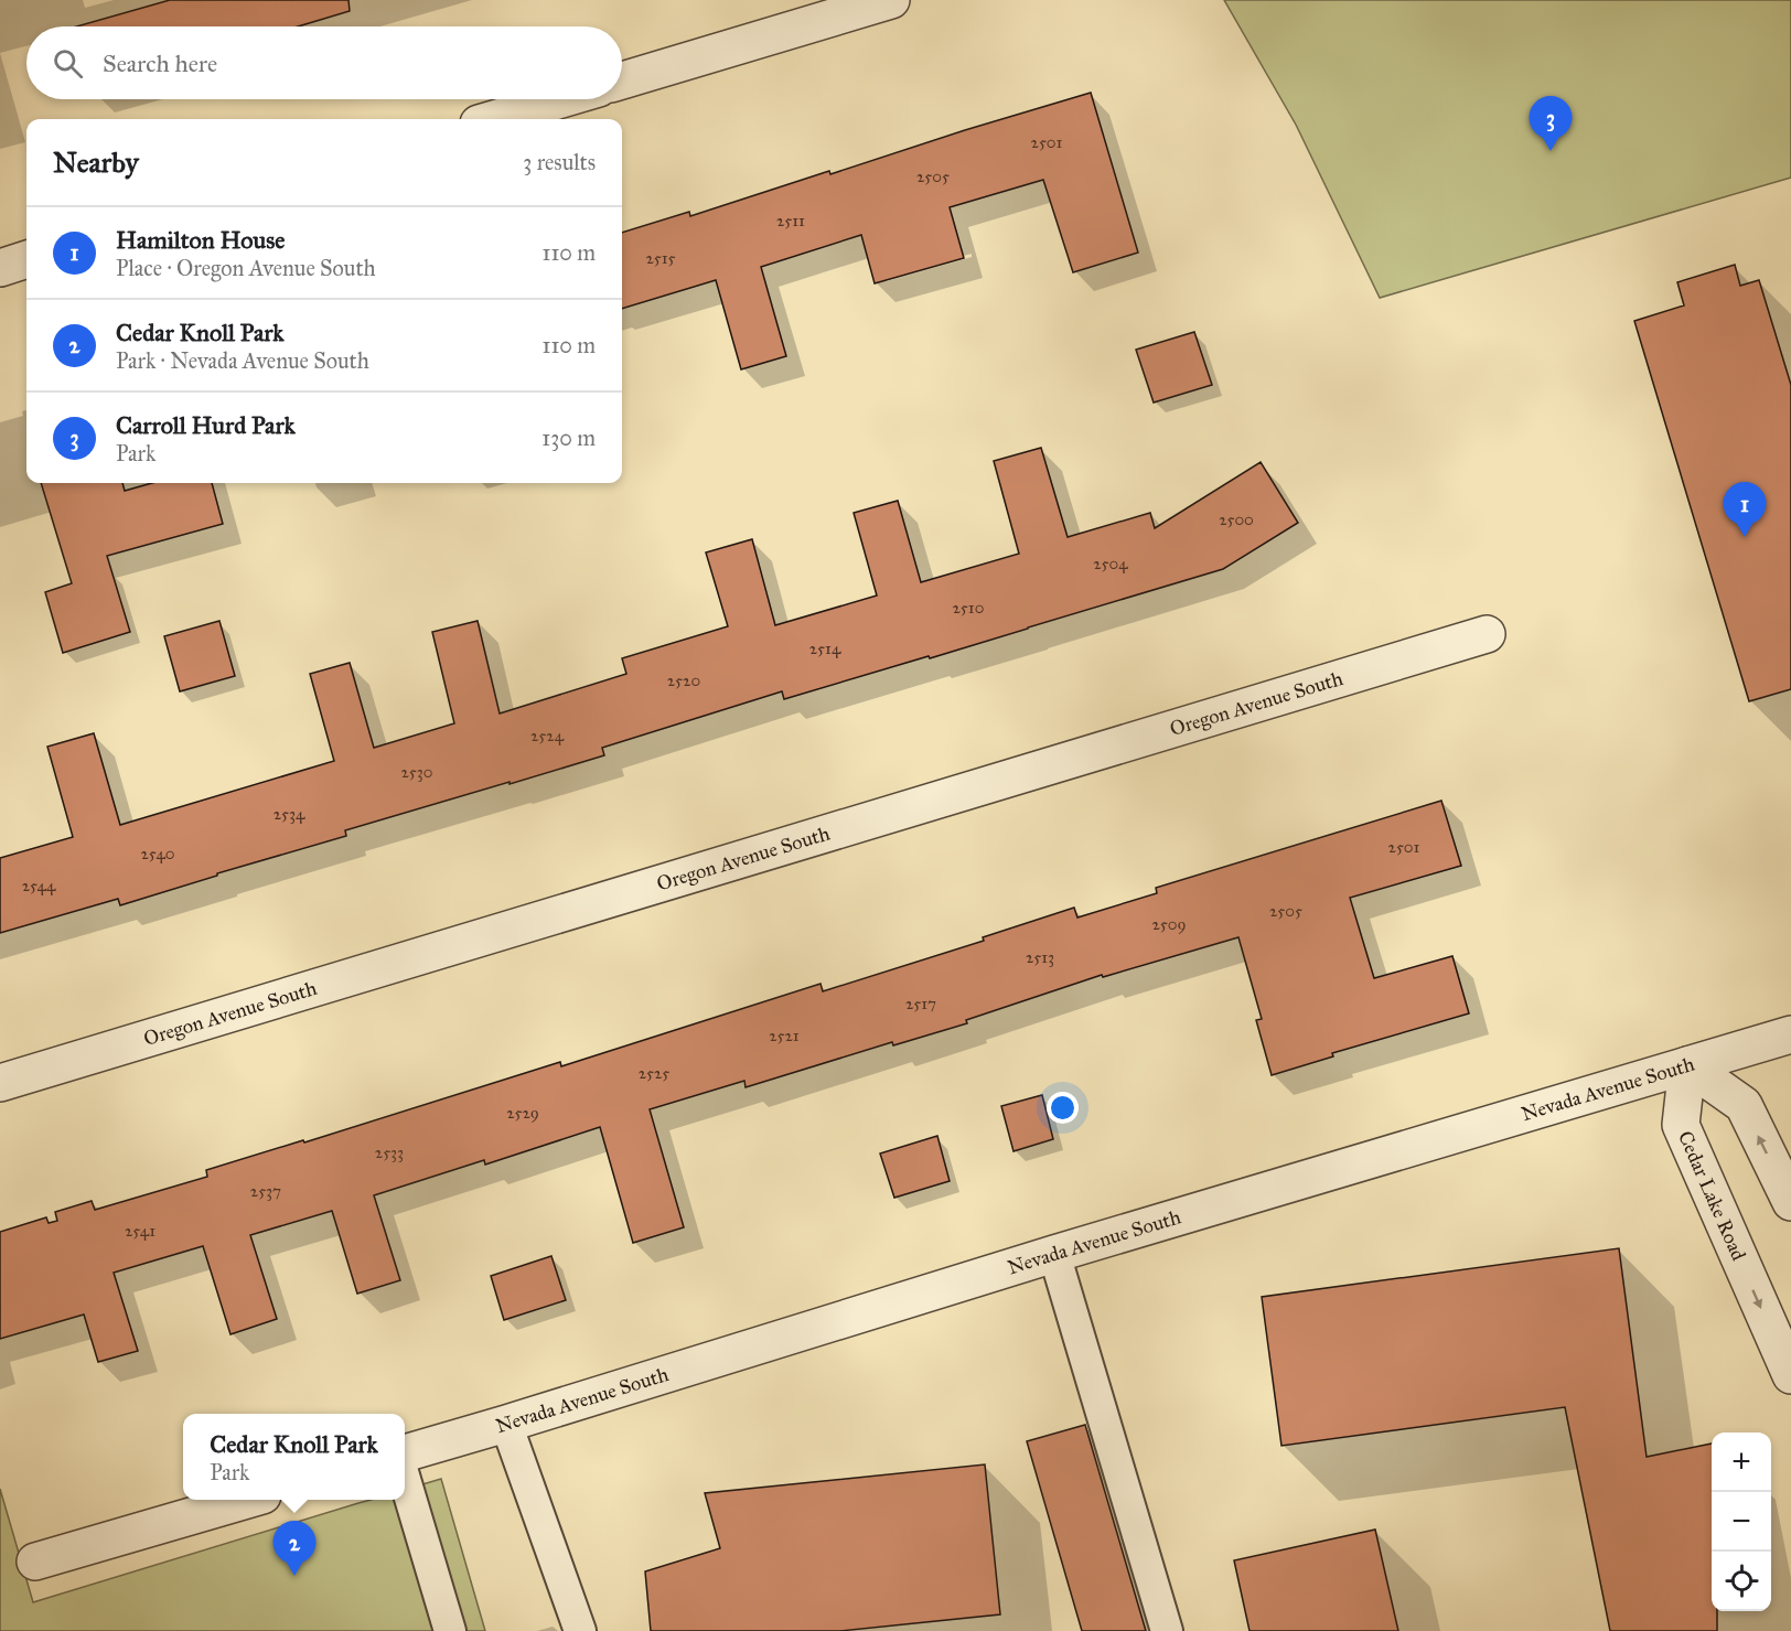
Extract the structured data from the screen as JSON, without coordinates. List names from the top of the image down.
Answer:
{
  "streets": {
    "street": ["Oregon Avenue South", "Nevada Avenue South", "Cedar Lake Road"]
  },
  "crossings": [
    ["Nevada Avenue South", "Cedar Lake Road"]
  ],
  "house_numbers": [
    "2501",
    "2505",
    "2511",
    "2515",
    "2500",
    "2504",
    "2510",
    "2514",
    "2520",
    "2524",
    "2530",
    "2534",
    "2501",
    "2540",
    "2544",
    "2505",
    "2509",
    "2513",
    "2517",
    "2521",
    "2525",
    "2529",
    "2533",
    "2537",
    "2541"
  ],
  "page": {
    "search": "Search here",
    "pins": ["3", "1", "2"],
    "heading": ["Nearby", "3 results"],
    "list": [
      {
        "mark": "1",
        "name": "Hamilton House",
        "note": "Place · Oregon Avenue South",
        "value": "110 m"
      },
      {
        "mark": "2",
        "name": "Cedar Knoll Park",
        "note": "Park · Nevada Avenue South",
        "value": "110 m"
      },
      {
        "mark": "3",
        "name": "Carroll Hurd Park",
        "note": "Park",
        "value": "130 m"
      }
    ],
    "popup": ["Cedar Knoll Park", "Park"],
    "map_buttons": ["+", "−"]
  }
}
